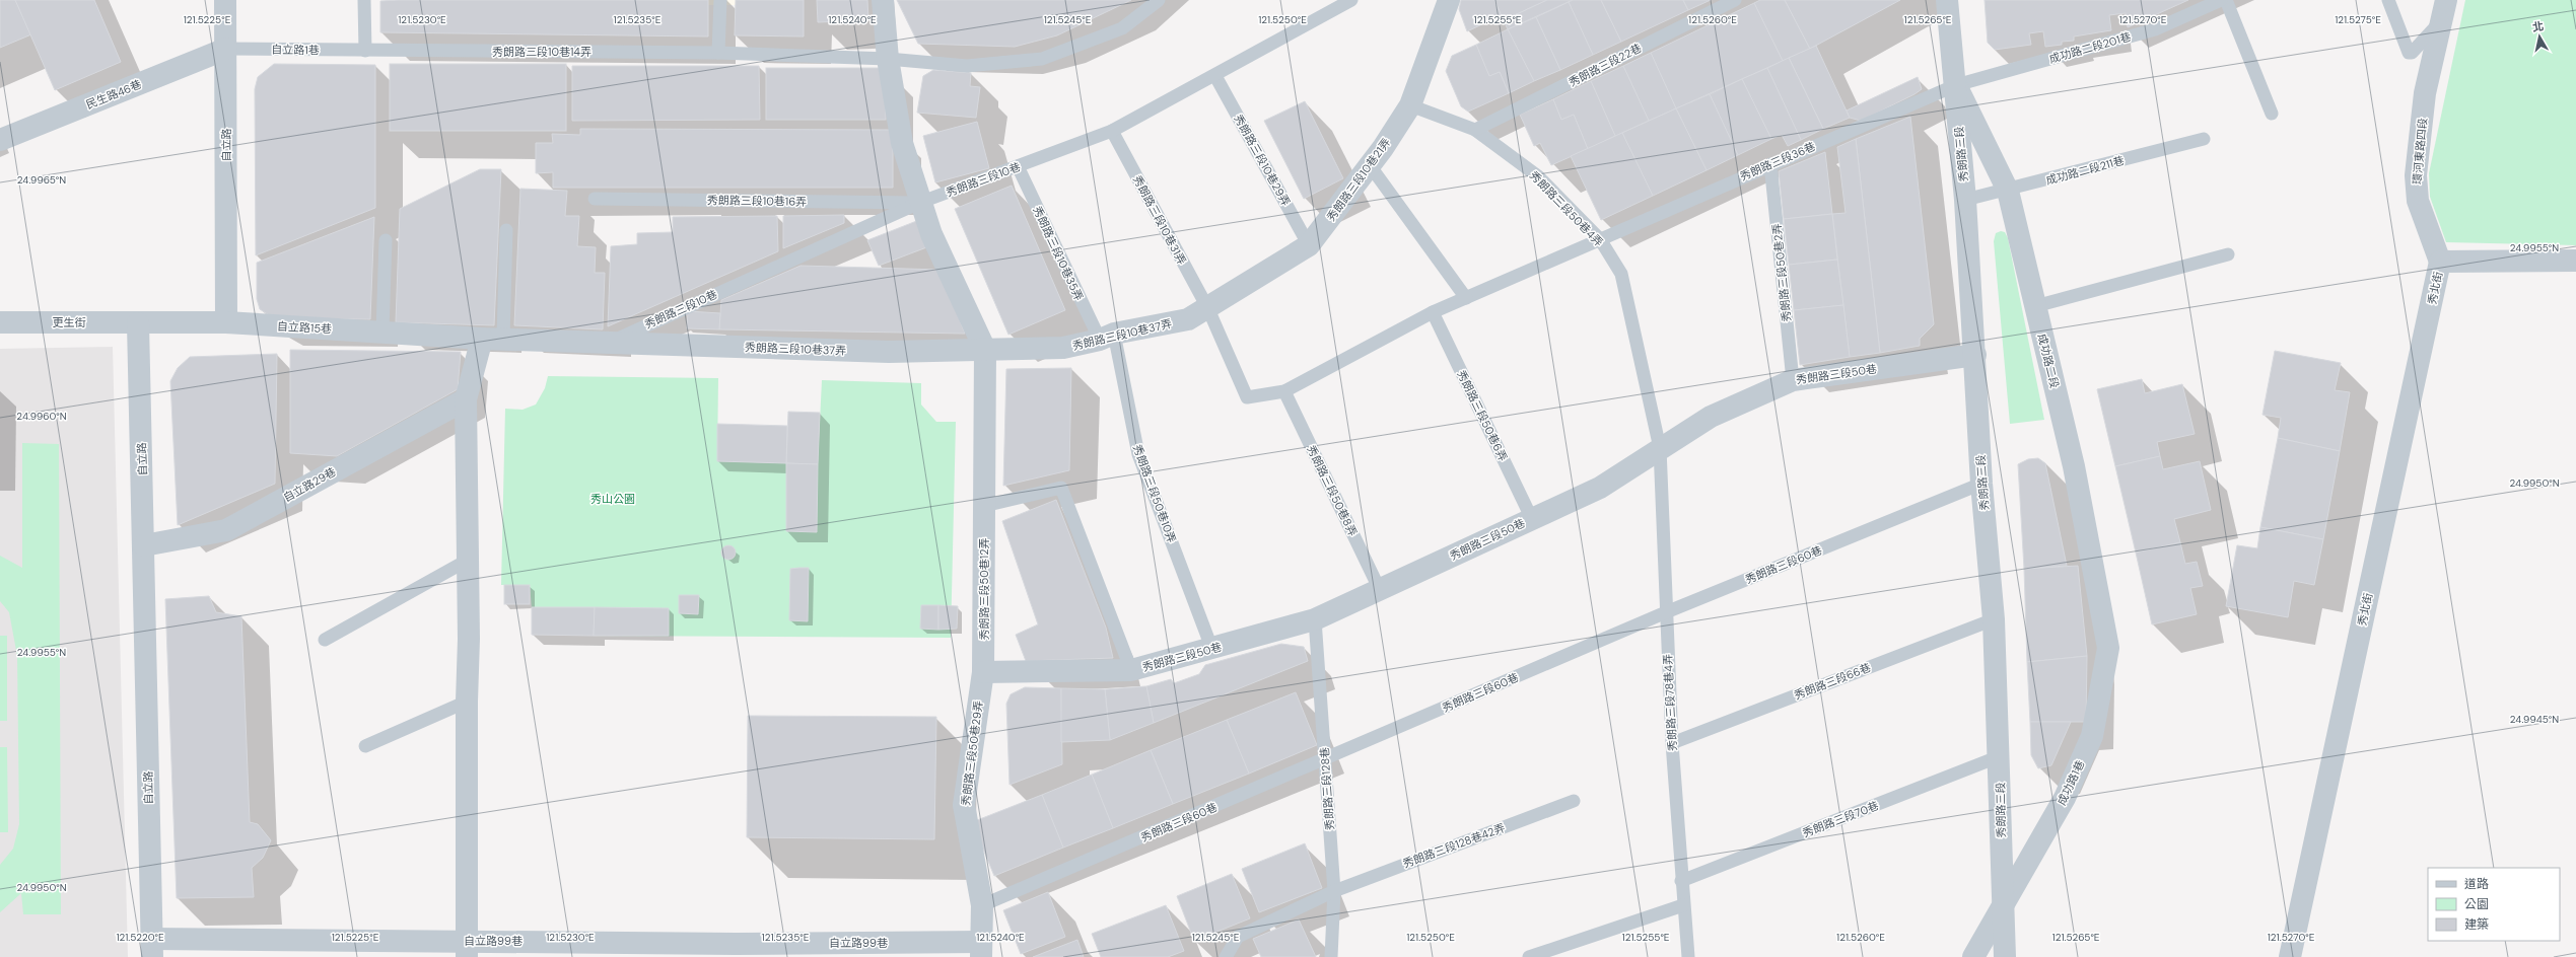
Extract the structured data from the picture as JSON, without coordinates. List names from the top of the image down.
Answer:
{
  "streets": {
    "street": [
      "民生路46巷",
      "自立路",
      "環河東路四段",
      "秀朗路三段",
      "秀朗路三段10巷21弄",
      "秀北街",
      "更生街",
      "自立路15巷",
      "秀朗路三段10巷37弄",
      "成功路二段",
      "秀朗路三段50巷",
      "自立路29巷",
      "秀朗路三段50巷12弄",
      "秀朗路三段50巷29弄",
      "成功路1巷",
      "自立路99巷"
    ],
    "lane": [
      "成功路二段201巷",
      "自立路1巷",
      "秀朗路三段10巷14弄",
      "秀朗路三段22巷",
      "秀朗路三段10巷29弄",
      "秀朗路三段36巷",
      "成功路二段211巷",
      "秀朗路三段10巷",
      "秀朗路三段10巷16弄",
      "秀朗路三段50巷4弄",
      "秀朗路三段10巷31弄",
      "秀朗路三段10巷35弄",
      "秀朗路三段50巷2弄",
      "秀朗路三段50巷6弄",
      "秀朗路三段50巷8弄",
      "秀朗路三段50巷10弄",
      "秀朗路三段60巷",
      "秀朗路三段66巷",
      "秀朗路三段78巷4弄",
      "秀朗路三段128巷",
      "秀朗路三段70巷",
      "秀朗路三段128巷42弄"
    ]
  },
  "crossings": [
    ["成功路二段201巷", "秀朗路三段"],
    ["成功路二段201巷", "秀朗路三段36巷"],
    ["成功路二段201巷", "成功路二段"],
    ["自立路1巷", "秀朗路三段10巷14弄"],
    ["自立路1巷", "民生路46巷"],
    ["自立路1巷", "自立路"],
    ["秀朗路三段22巷", "秀朗路三段50巷4弄"],
    ["民生路46巷", "自立路"],
    ["自立路", "更生街"],
    ["自立路", "自立路15巷"],
    ["自立路", "自立路29巷"],
    ["自立路", "自立路99巷"],
    ["環河東路四段", "秀北街"],
    ["秀朗路三段", "秀朗路三段36巷"],
    ["秀朗路三段", "成功路二段211巷"],
    ["秀朗路三段", "成功路二段"],
    ["秀朗路三段", "秀朗路三段50巷"],
    ["秀朗路三段", "秀朗路三段60巷"],
    ["秀朗路三段", "秀朗路三段66巷"],
    ["秀朗路三段", "成功路1巷"],
    ["秀朗路三段", "秀朗路三段70巷"],
    ["秀朗路三段10巷29弄", "秀朗路三段10巷"],
    ["秀朗路三段10巷29弄", "秀朗路三段10巷21弄"],
    ["秀朗路三段36巷", "秀朗路三段50巷4弄"],
    ["秀朗路三段36巷", "秀朗路三段10巷31弄"],
    ["秀朗路三段36巷", "秀朗路三段50巷2弄"],
    ["秀朗路三段36巷", "成功路二段"],
    ["秀朗路三段36巷", "秀朗路三段50巷6弄"],
    ["秀朗路三段36巷", "秀朗路三段50巷8弄"],
    ["成功路二段211巷", "成功路二段"],
    ["秀朗路三段10巷", "秀朗路三段10巷16弄"],
    ["秀朗路三段10巷", "秀朗路三段10巷31弄"],
    ["秀朗路三段10巷", "秀朗路三段10巷35弄"],
    ["秀朗路三段10巷", "自立路15巷"],
    ["秀朗路三段10巷", "秀朗路三段10巷37弄"],
    ["秀朗路三段10巷21弄", "秀朗路三段50巷4弄"],
    ["秀朗路三段10巷21弄", "秀朗路三段10巷31弄"],
    ["秀朗路三段10巷21弄", "秀朗路三段10巷37弄"],
    ["秀朗路三段50巷4弄", "秀朗路三段50巷"],
    ["秀朗路三段50巷4弄", "秀朗路三段78巷4弄"],
    ["秀朗路三段10巷31弄", "秀朗路三段10巷37弄"],
    ["秀朗路三段10巷31弄", "秀朗路三段50巷8弄"],
    ["秀朗路三段10巷35弄", "秀朗路三段10巷37弄"],
    ["秀朗路三段10巷35弄", "秀朗路三段50巷10弄"],
    ["秀朗路三段50巷2弄", "秀朗路三段50巷"],
    ["自立路15巷", "秀朗路三段10巷37弄"],
    ["秀朗路三段10巷37弄", "秀朗路三段50巷10弄"],
    ["成功路二段", "成功路1巷"],
    ["秀朗路三段50巷", "秀朗路三段50巷6弄"],
    ["秀朗路三段50巷", "秀朗路三段50巷8弄"],
    ["秀朗路三段50巷", "秀朗路三段50巷10弄"],
    ["秀朗路三段50巷", "秀朗路三段50巷12弄"],
    ["秀朗路三段50巷", "秀朗路三段78巷4弄"],
    ["秀朗路三段50巷", "秀朗路三段50巷29弄"],
    ["秀朗路三段50巷", "秀朗路三段128巷"],
    ["秀朗路三段60巷", "秀朗路三段78巷4弄"],
    ["秀朗路三段60巷", "秀朗路三段50巷29弄"],
    ["秀朗路三段60巷", "秀朗路三段128巷"],
    ["秀朗路三段50巷12弄", "秀朗路三段50巷29弄"],
    ["秀朗路三段66巷", "秀朗路三段78巷4弄"],
    ["秀朗路三段78巷4弄", "秀朗路三段70巷"],
    ["秀朗路三段50巷29弄", "自立路99巷"],
    ["秀朗路三段128巷", "秀朗路三段128巷42弄"]
  ],
  "parks": ["秀山公園"],
  "legend": ["道路", "公園", "建築"],
  "north": "top",
  "coordinates": [
    "121.5270°E",
    "121.5225°E",
    "121.5230°E",
    "121.5235°E",
    "121.5240°E",
    "121.5245°E",
    "121.5250°E",
    "121.5255°E",
    "121.5260°E",
    "121.5265°E",
    "121.5275°E",
    "24.9965°N",
    "24.9955°N",
    "24.9960°N",
    "24.9950°N",
    "24.9945°N",
    "121.5220°E"
  ]
}
